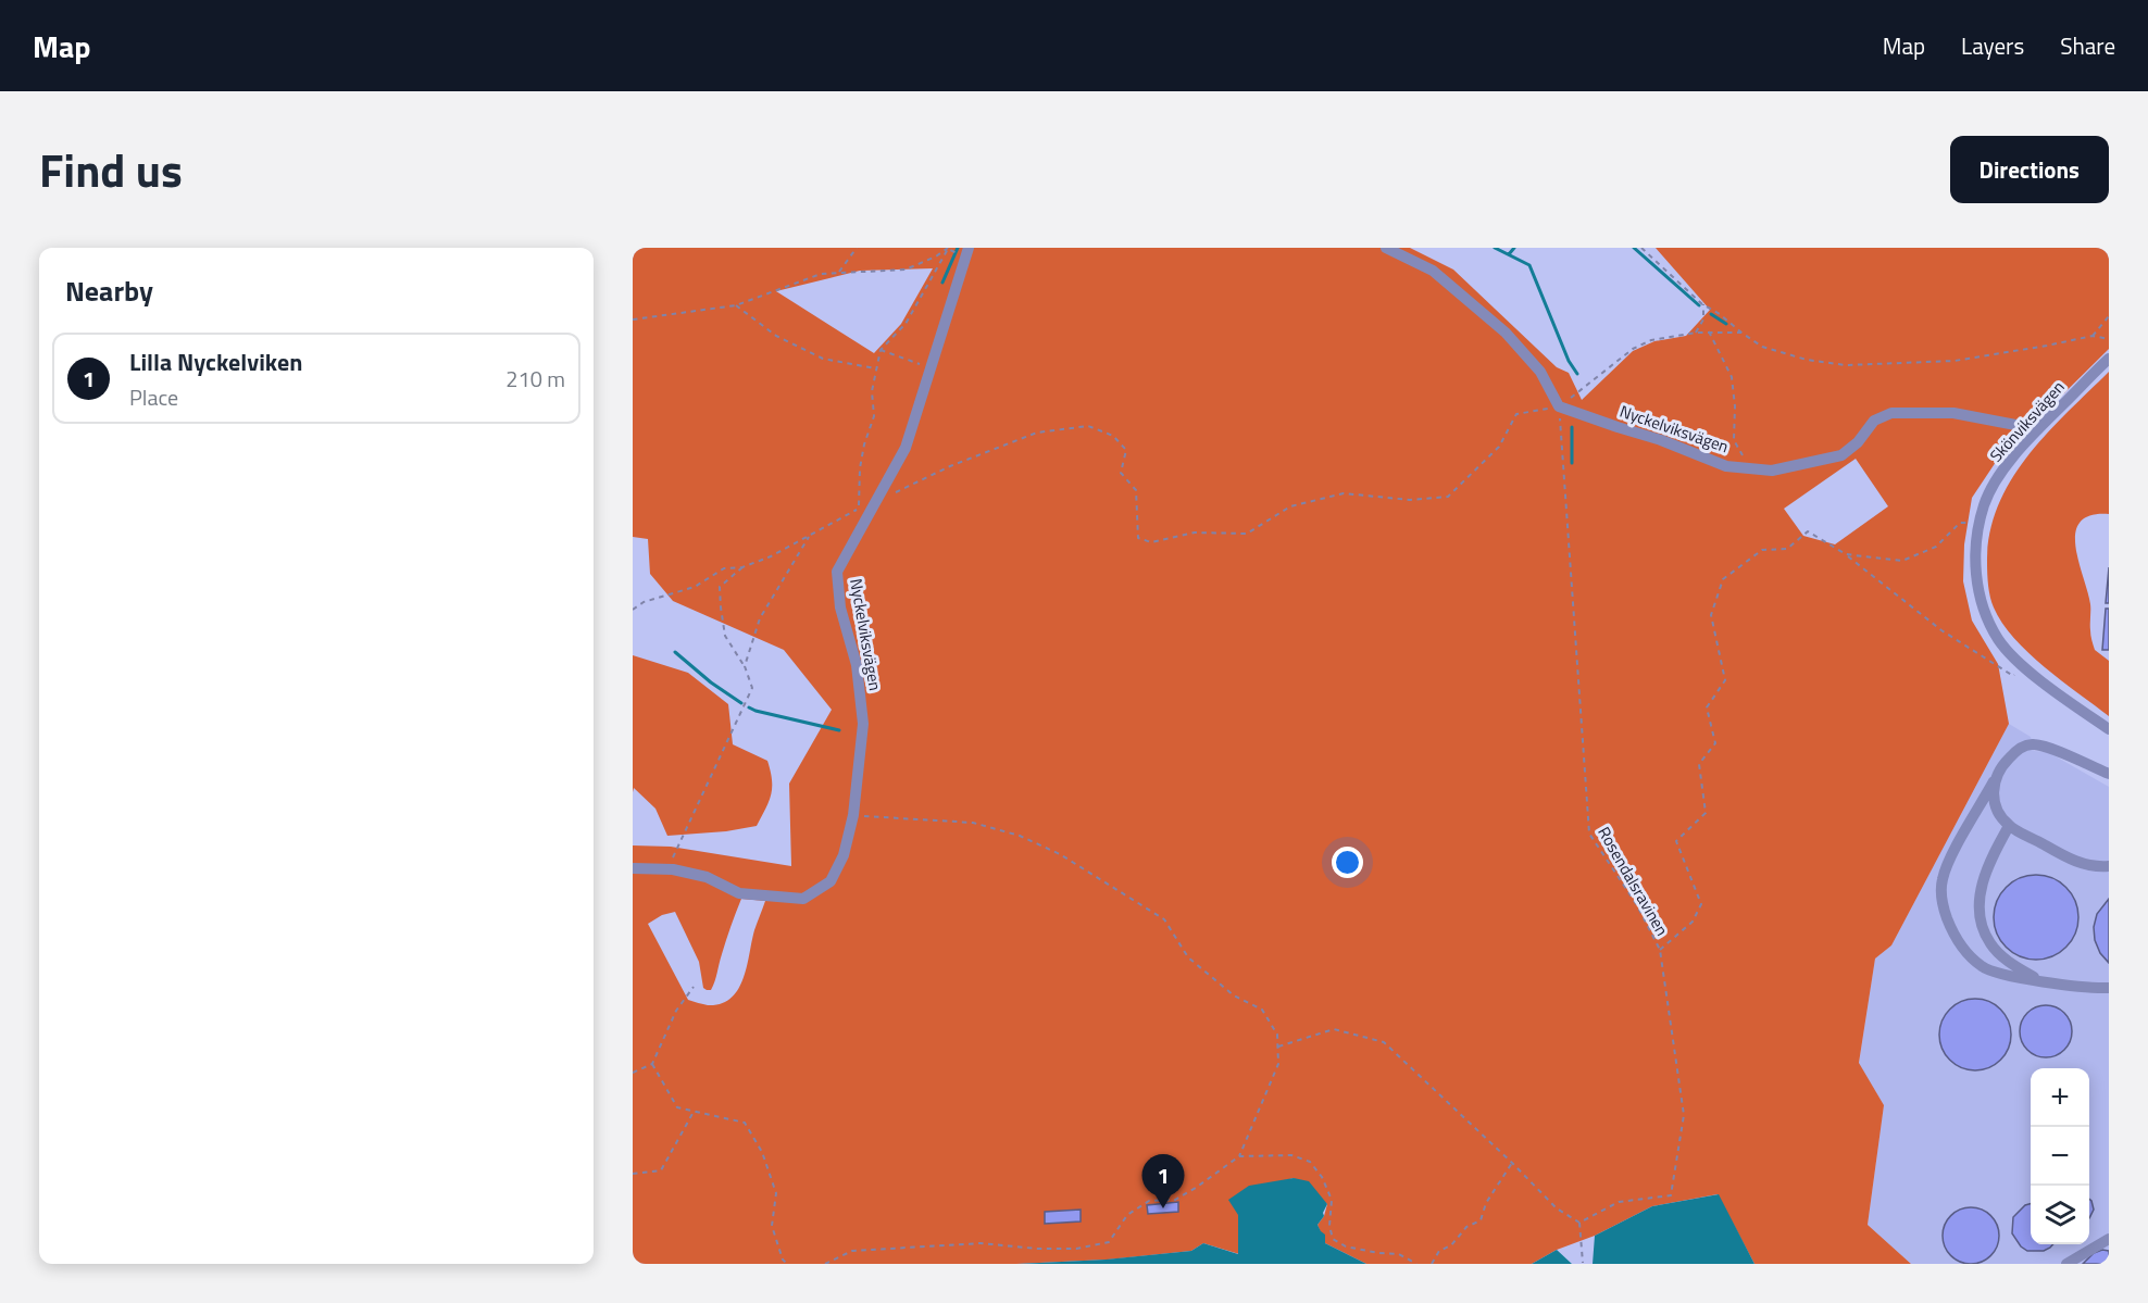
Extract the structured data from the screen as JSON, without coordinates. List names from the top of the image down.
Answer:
{
  "streets": {
    "street": ["Skönviksvägen", "Nyckelviksvägen"],
    "path": ["Rosendalsravinen"]
  },
  "crossings": [
    ["Skönviksvägen", "Nyckelviksvägen"],
    ["Nyckelviksvägen", "Rosendalsravinen"]
  ],
  "page": {
    "header": "Map",
    "nav": ["Map", "Layers", "Share"],
    "title": "Find us",
    "buttons": "Directions",
    "heading": "Nearby",
    "list": [
      {
        "mark": "1",
        "name": "Lilla Nyckelviken",
        "note": "Place",
        "value": "210 m"
      }
    ],
    "map_buttons": ["+", "−"],
    "pins": "1"
  }
}
